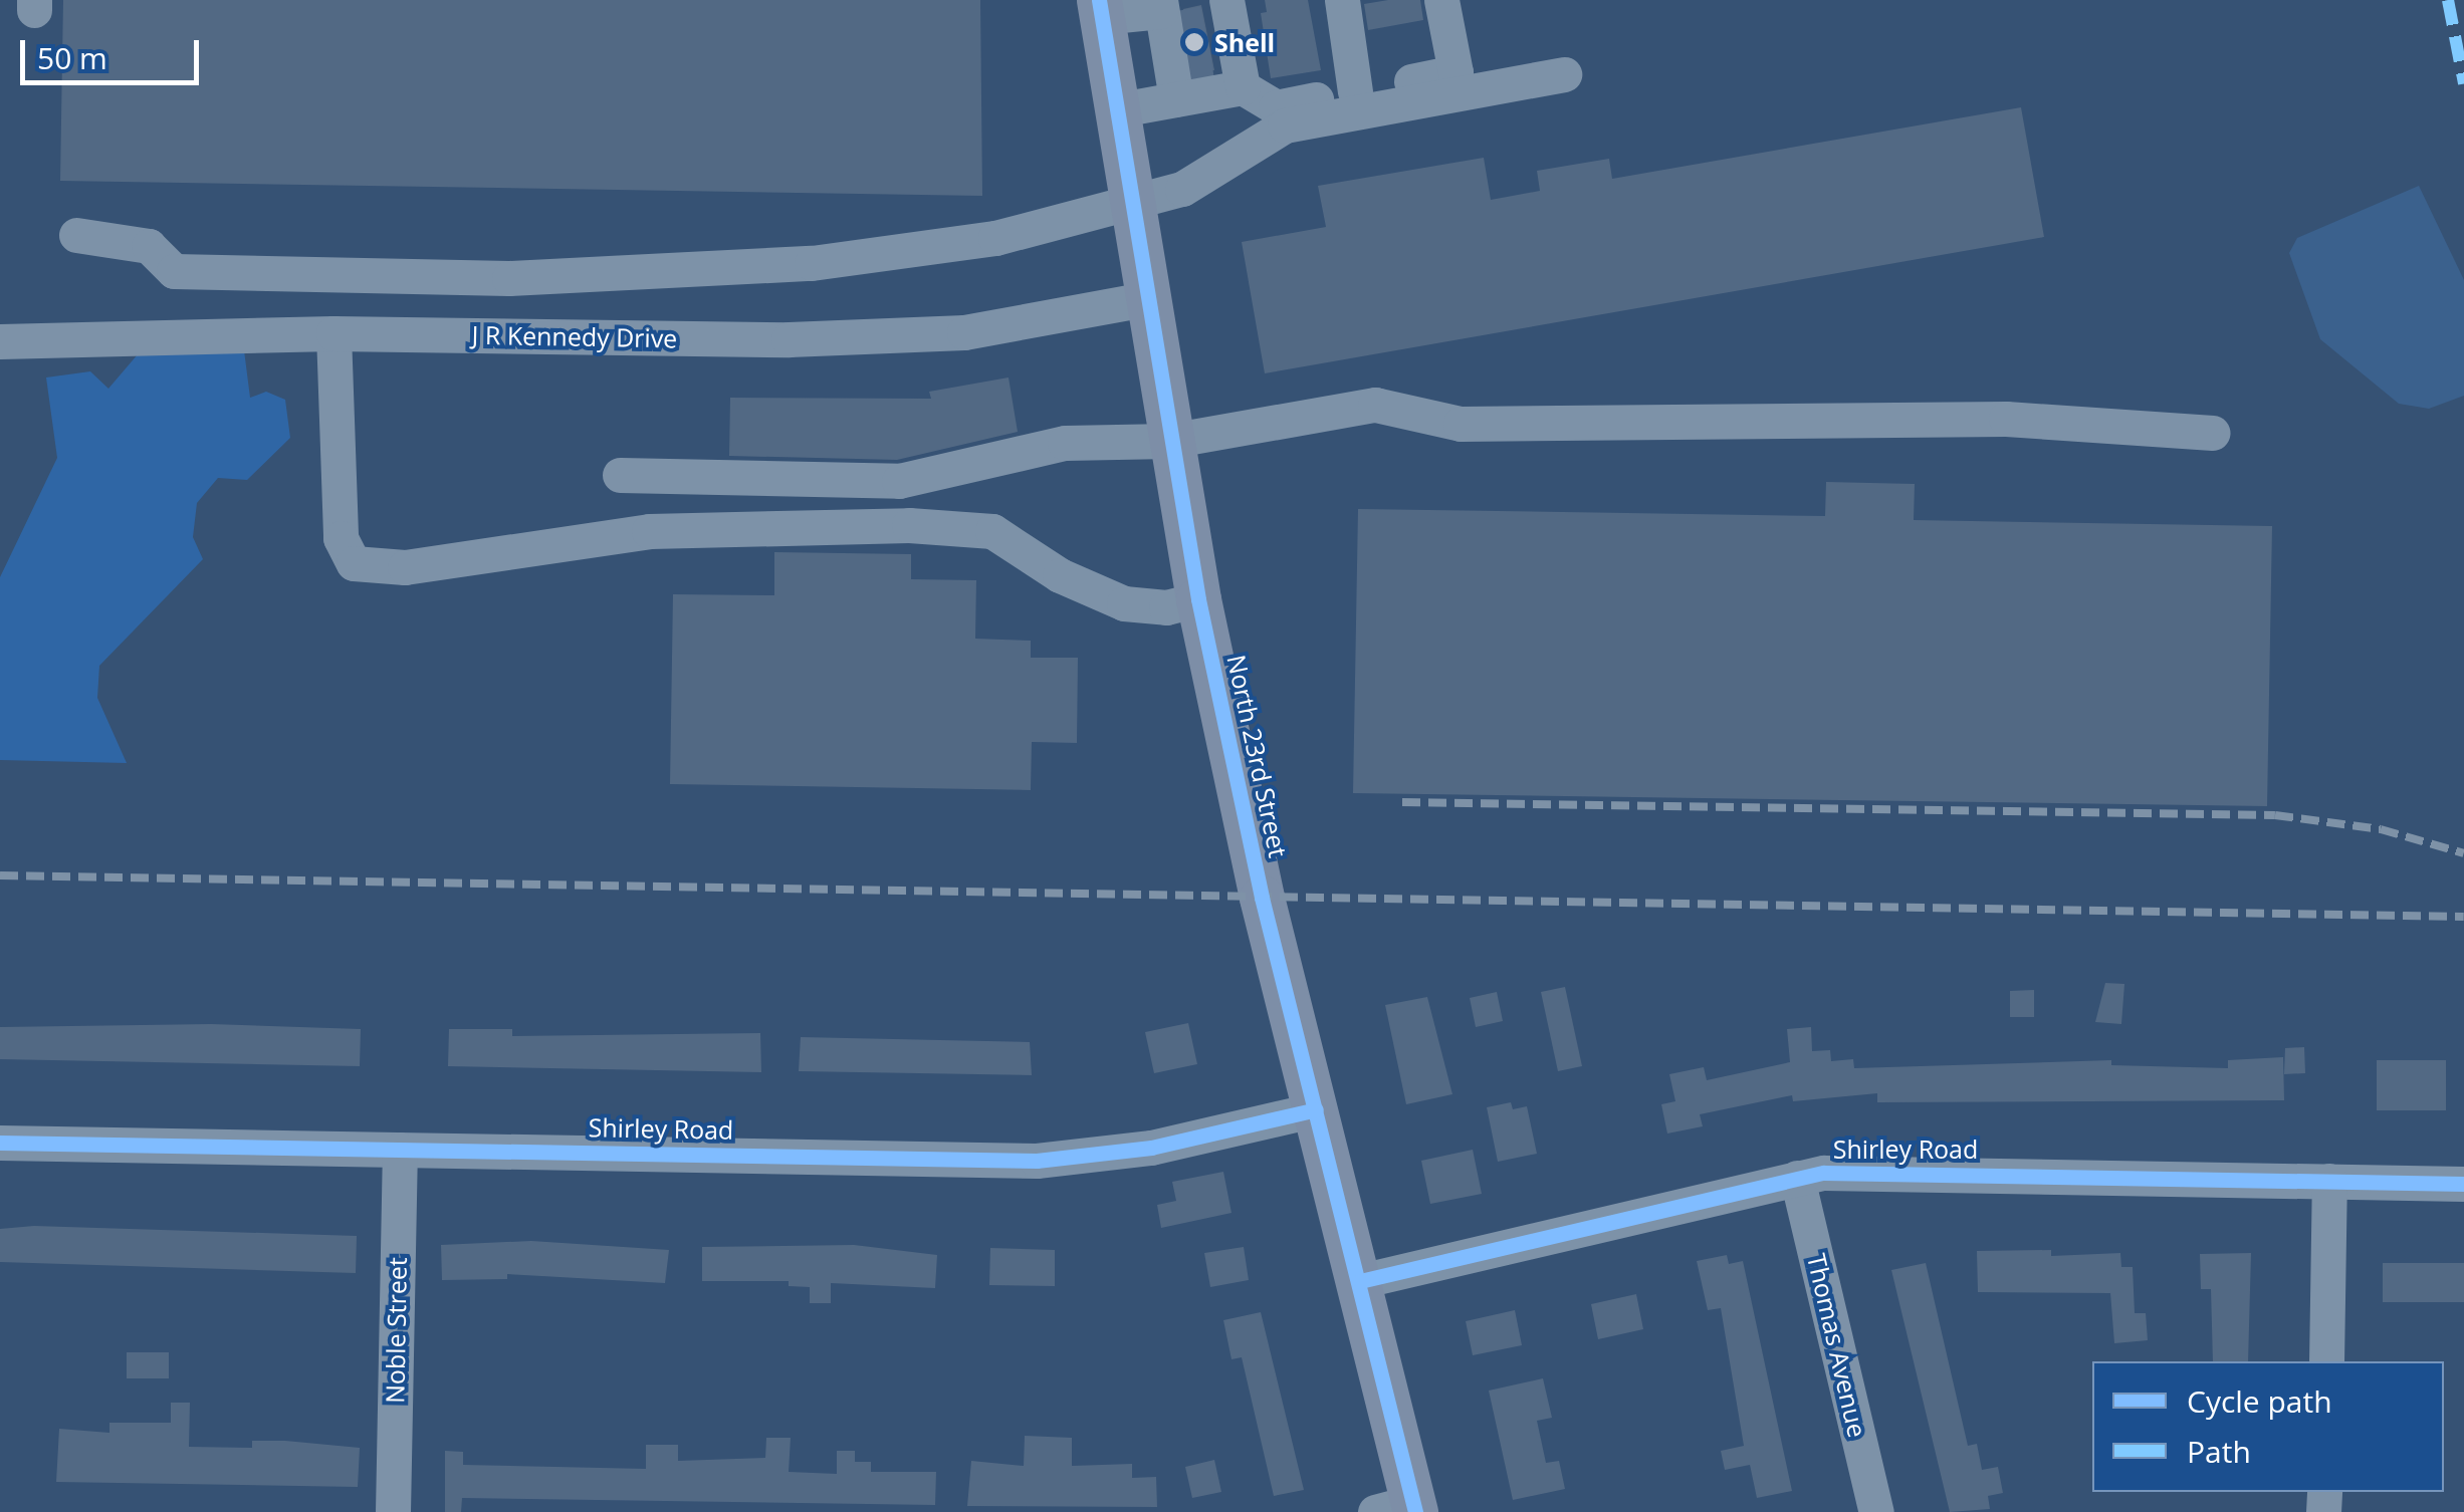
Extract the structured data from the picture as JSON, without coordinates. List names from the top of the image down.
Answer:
{
  "streets": {
    "main road": ["North 23rd Street"],
    "street": [
      "J R Kennedy Drive",
      "Shirley Road",
      "Noble Street",
      "Thomas Avenue"
    ]
  },
  "crossings": [
    ["J R Kennedy Drive", "North 23rd Street"],
    ["North 23rd Street", "Shirley Road"],
    ["Shirley Road", "Noble Street"],
    ["Shirley Road", "Thomas Avenue"]
  ],
  "places": ["Shell"],
  "legend": ["Cycle path", "Path"],
  "scale_bar": "50 m"
}
